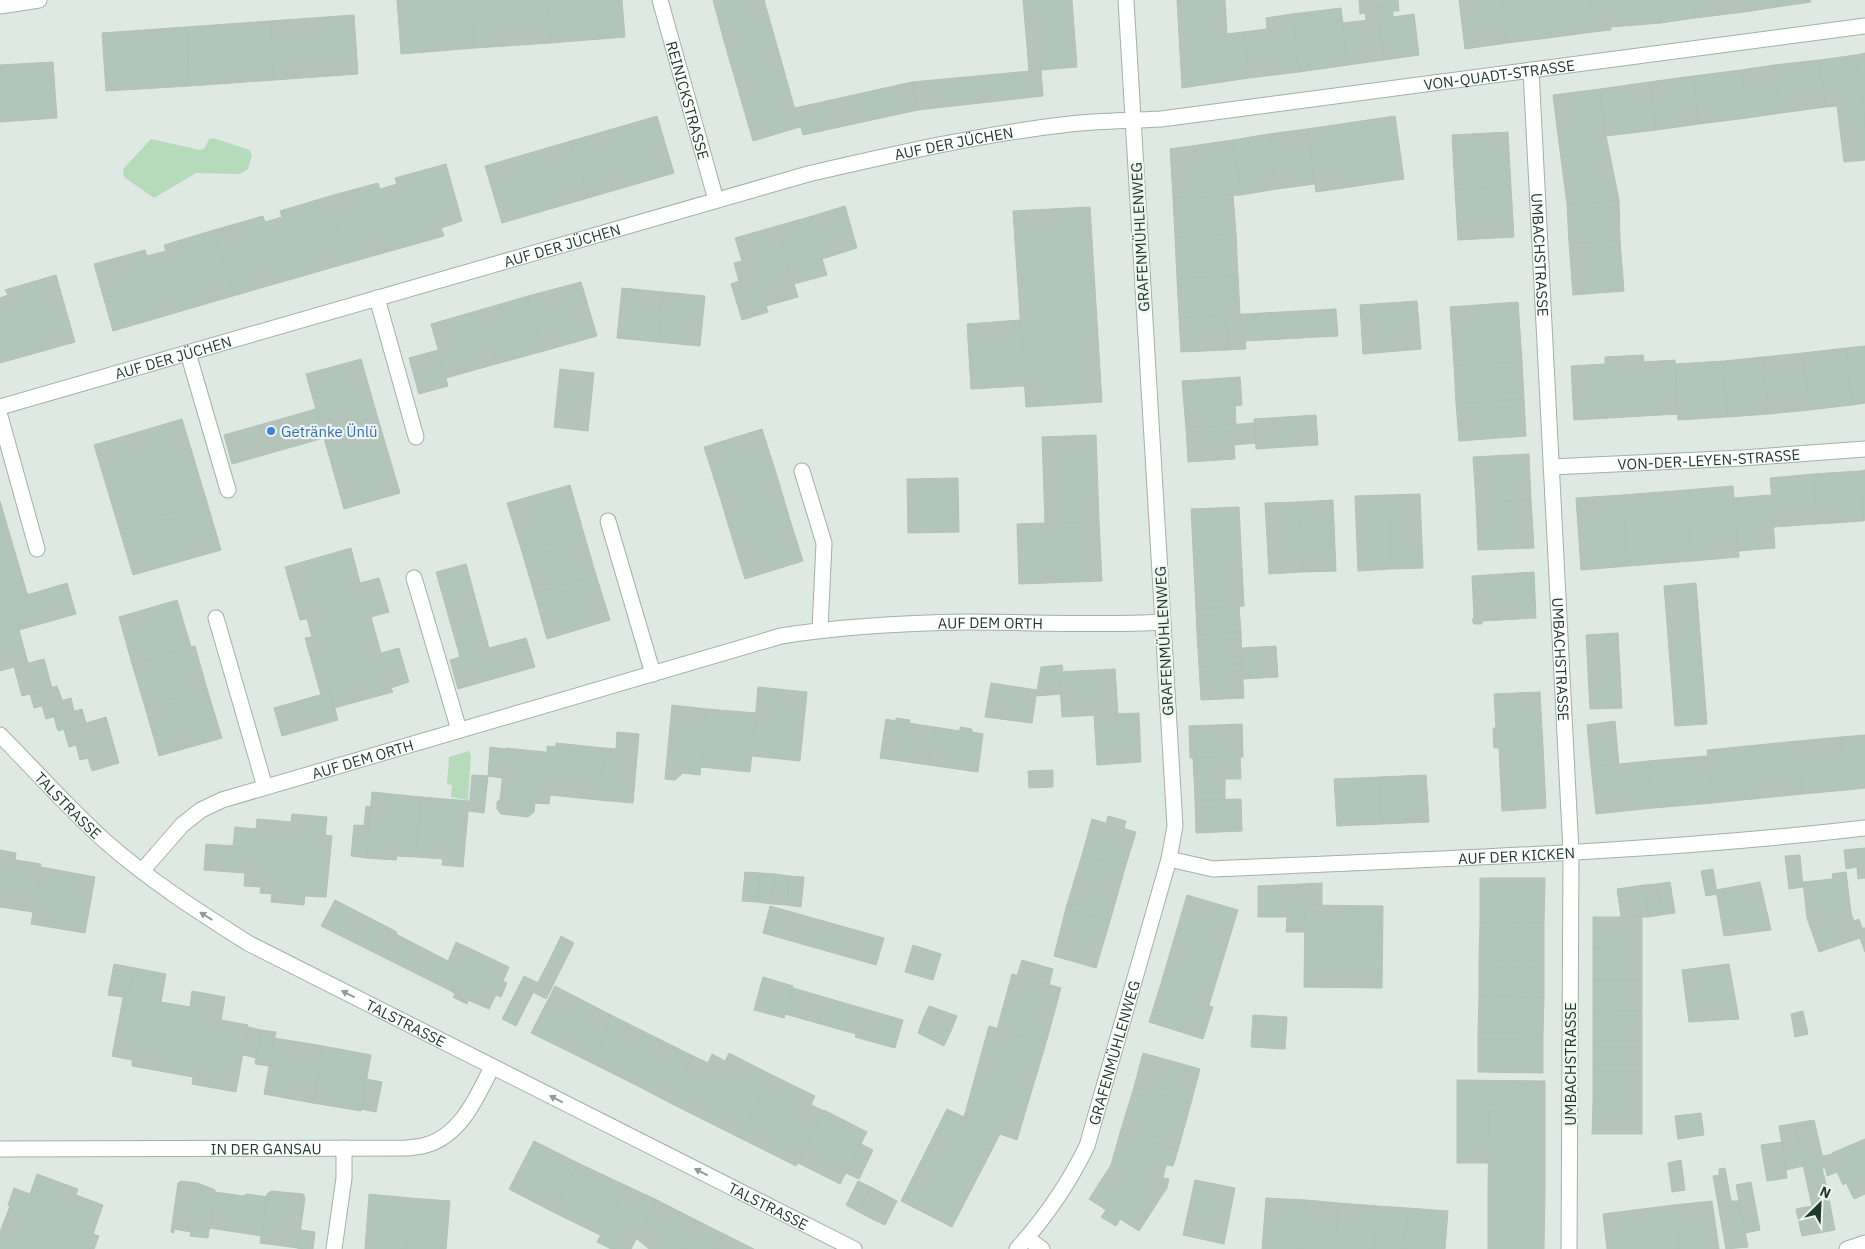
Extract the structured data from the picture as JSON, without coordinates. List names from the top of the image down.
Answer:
{
  "streets": {
    "street": [
      "VON-QUADT-STRASSE",
      "REINICKSTRASSE",
      "AUF DER JÜCHEN",
      "GRAFENMÜHLENWEG",
      "UMBACHSTRASSE",
      "VON-DER-LEYEN-STRASSE",
      "AUF DEM ORTH",
      "TALSTRASSE",
      "AUF DER KICKEN",
      "IN DER GANSAU"
    ]
  },
  "crossings": [
    ["VON-QUADT-STRASSE", "AUF DER JÜCHEN"],
    ["VON-QUADT-STRASSE", "GRAFENMÜHLENWEG"],
    ["VON-QUADT-STRASSE", "UMBACHSTRASSE"],
    ["REINICKSTRASSE", "AUF DER JÜCHEN"],
    ["AUF DER JÜCHEN", "GRAFENMÜHLENWEG"],
    ["GRAFENMÜHLENWEG", "AUF DEM ORTH"],
    ["GRAFENMÜHLENWEG", "AUF DER KICKEN"],
    ["UMBACHSTRASSE", "VON-DER-LEYEN-STRASSE"],
    ["UMBACHSTRASSE", "AUF DER KICKEN"],
    ["AUF DEM ORTH", "TALSTRASSE"],
    ["TALSTRASSE", "IN DER GANSAU"]
  ],
  "one_way": ["TALSTRASSE"],
  "places": ["Getränke Ünlü"],
  "north": "top right"
}
